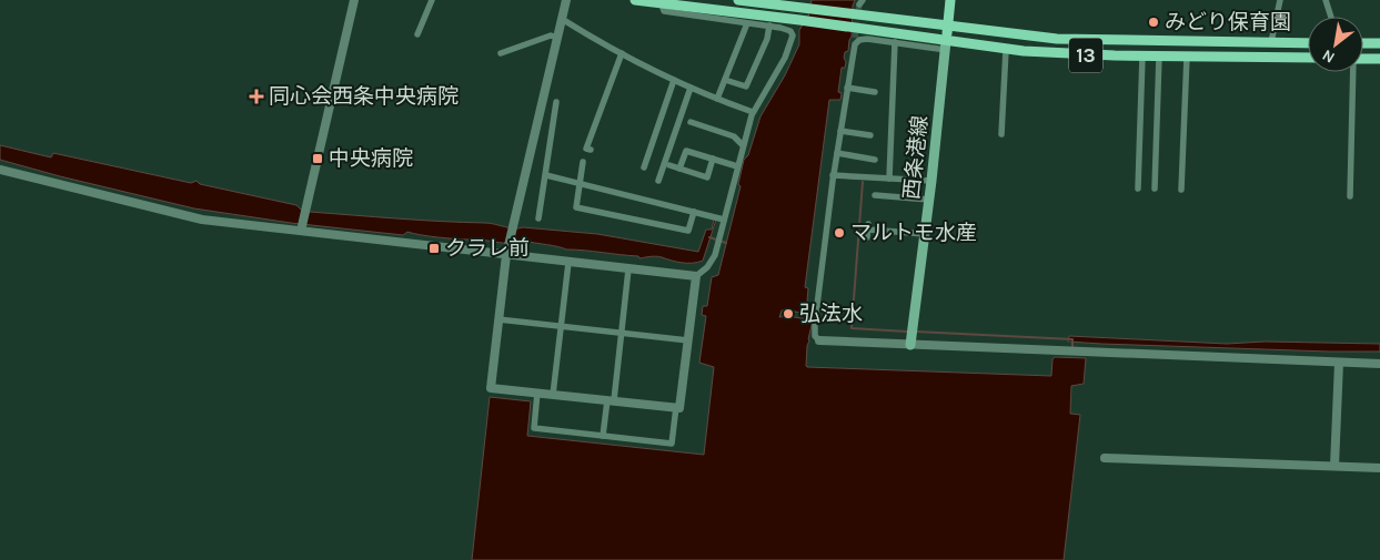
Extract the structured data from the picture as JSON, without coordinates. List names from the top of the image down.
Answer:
{
  "streets": {
    "main road": ["13", "西条港線"]
  },
  "crossings": [
    ["13", "西条港線"]
  ],
  "places": {
    "other": ["みどり保育園", "マルトモ水産", "弘法水"],
    "health": ["同心会西条中央病院"],
    "transit": ["中央病院", "クラレ前"]
  },
  "north": "bottom left"
}
